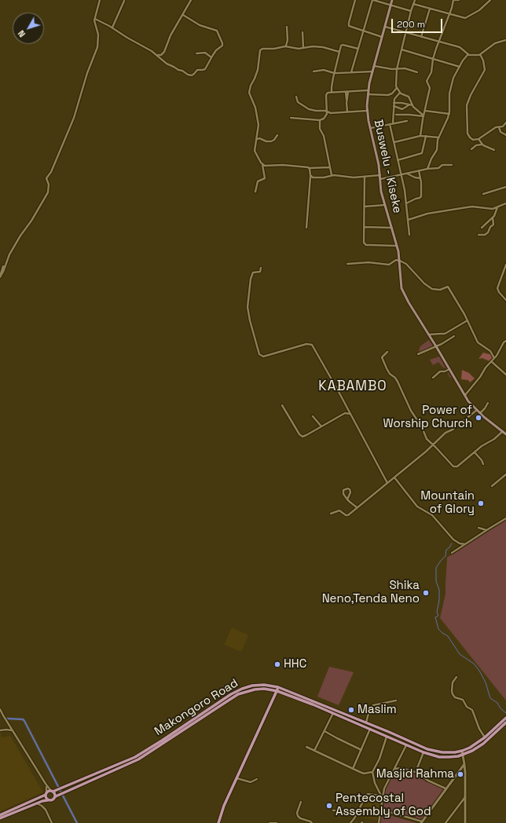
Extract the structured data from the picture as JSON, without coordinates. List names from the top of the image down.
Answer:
{
  "streets": {
    "main road": ["Buswelu - Kiseke", "Makongoro Road"]
  },
  "districts": ["KABAMBO"],
  "places": [
    "Power of Worship Church",
    "Mountain of Glory",
    "Shika Neno,Tenda Neno",
    "HHC",
    "Maslim",
    "Masjid Rahma",
    "Pentecostal Assembly of God"
  ],
  "scale_bar": "200 m",
  "north": "bottom left"
}
